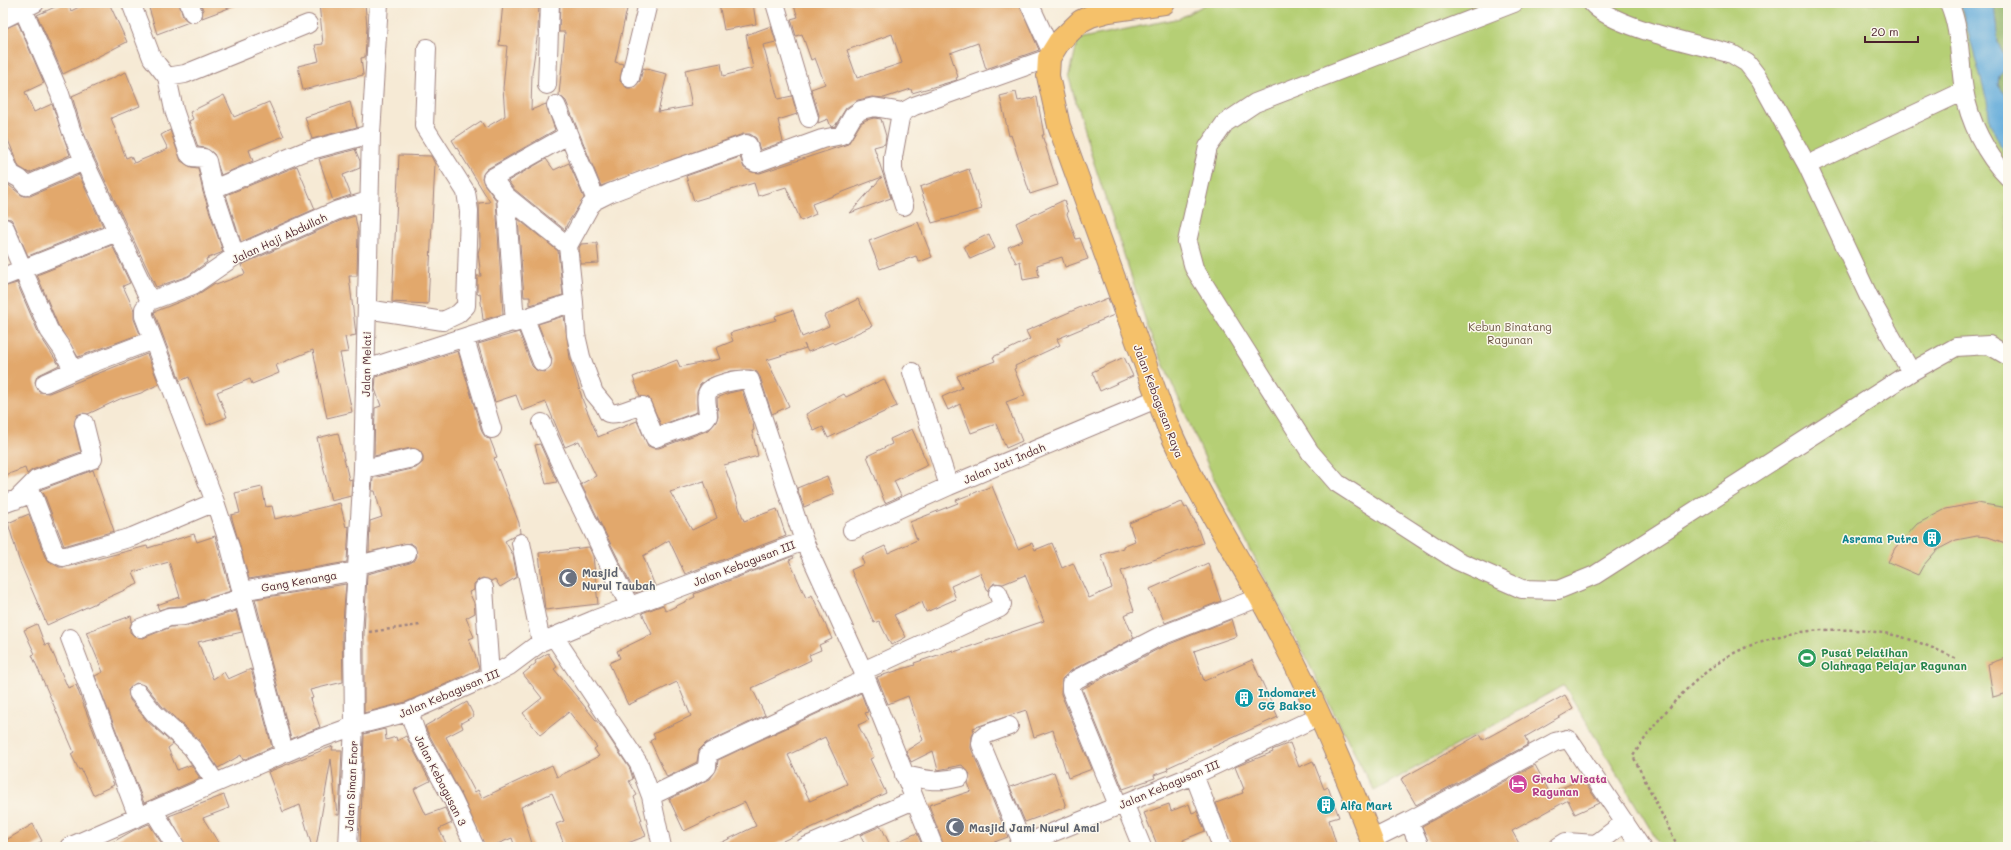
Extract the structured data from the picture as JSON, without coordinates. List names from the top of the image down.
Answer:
{
  "streets": {
    "main road": ["Jalan Kebagusan Raya"],
    "street": [
      "Jalan Haji Abdullah",
      "Jalan Melati",
      "Jalan Jati Indah",
      "Jalan Kebagusan III",
      "Gang Kenanga",
      "Jalan Kebagusan 3",
      "Jalan Siman Enor"
    ]
  },
  "crossings": [
    ["Jalan Haji Abdullah", "Jalan Melati"],
    ["Jalan Melati", "Jalan Kebagusan III"],
    ["Jalan Melati", "Gang Kenanga"],
    ["Jalan Melati", "Jalan Siman Enor"],
    ["Jalan Kebagusan Raya", "Jalan Jati Indah"],
    ["Jalan Kebagusan Raya", "Jalan Kebagusan III"],
    ["Jalan Kebagusan III", "Jalan Kebagusan 3"],
    ["Jalan Kebagusan III", "Jalan Siman Enor"]
  ],
  "parks": ["Kebun Binatang Ragunan"],
  "places": {
    "building": ["Asrama Putra", "Indomaret GG Bakso", "Alfa Mart"],
    "mosque": ["Masjid Nurul Taubah", "Masjid Jami Nurul Amal"],
    "sports": ["Pusat Pelatihan Olahraga Pelajar Ragunan"],
    "hotel": ["Graha Wisata Ragunan"]
  },
  "scale_bar": "20 m"
}
